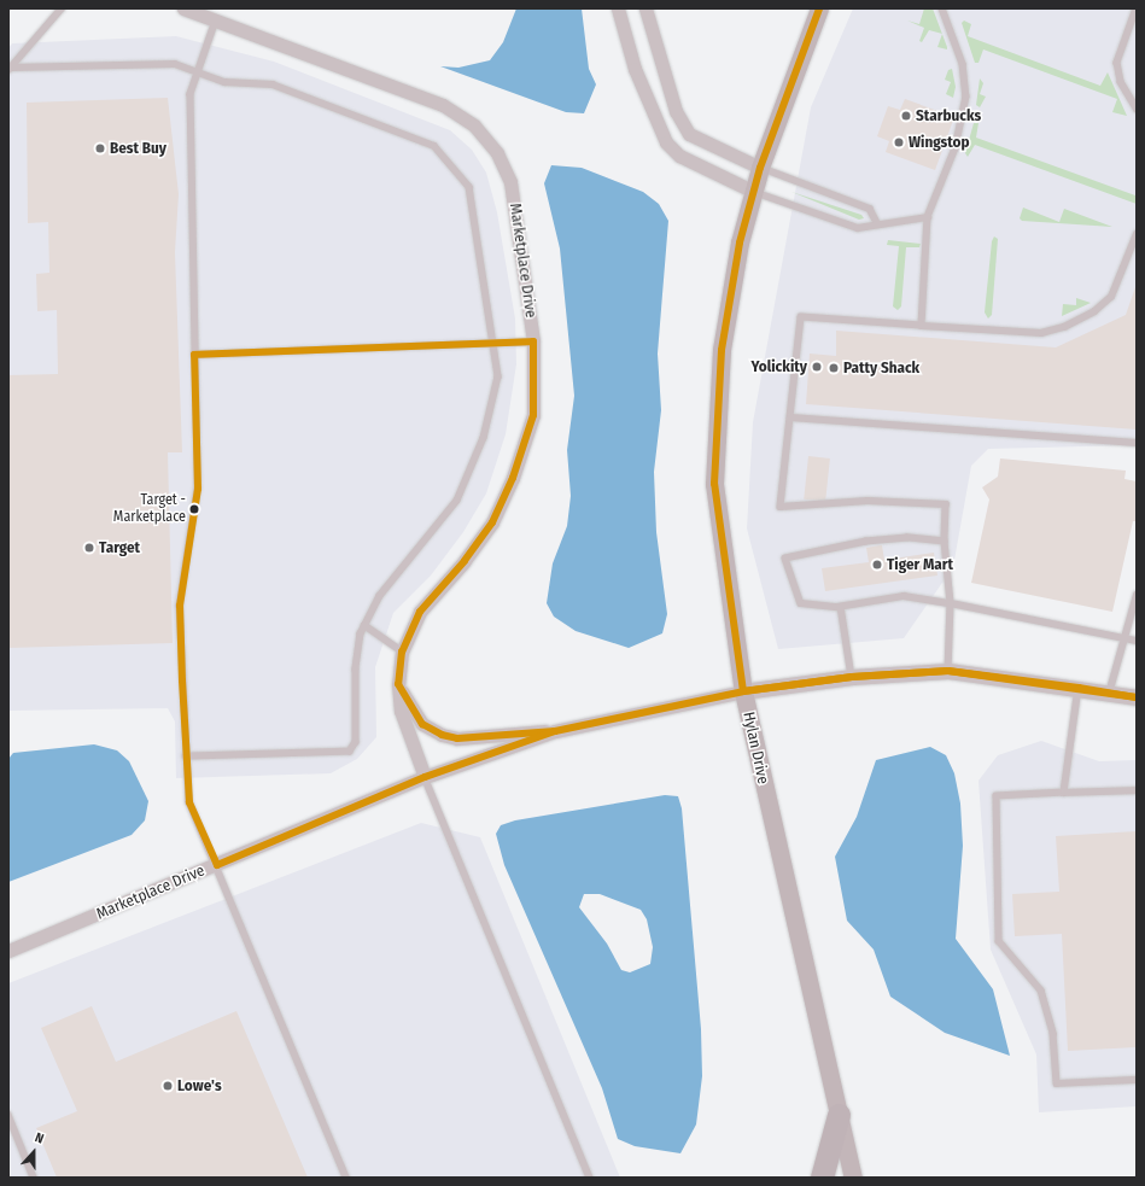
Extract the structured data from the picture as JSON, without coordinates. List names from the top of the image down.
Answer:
{
  "streets": {
    "main road": ["Hylan Drive"],
    "street": ["Marketplace Drive"]
  },
  "crossings": [
    ["Marketplace Drive", "Hylan Drive"]
  ],
  "places": [
    "Starbucks",
    "Wingstop",
    "Best Buy",
    "Yolickity",
    "Patty Shack",
    "Target - Marketplace",
    "Target",
    "Tiger Mart",
    "Lowe's"
  ],
  "north": "top"
}
